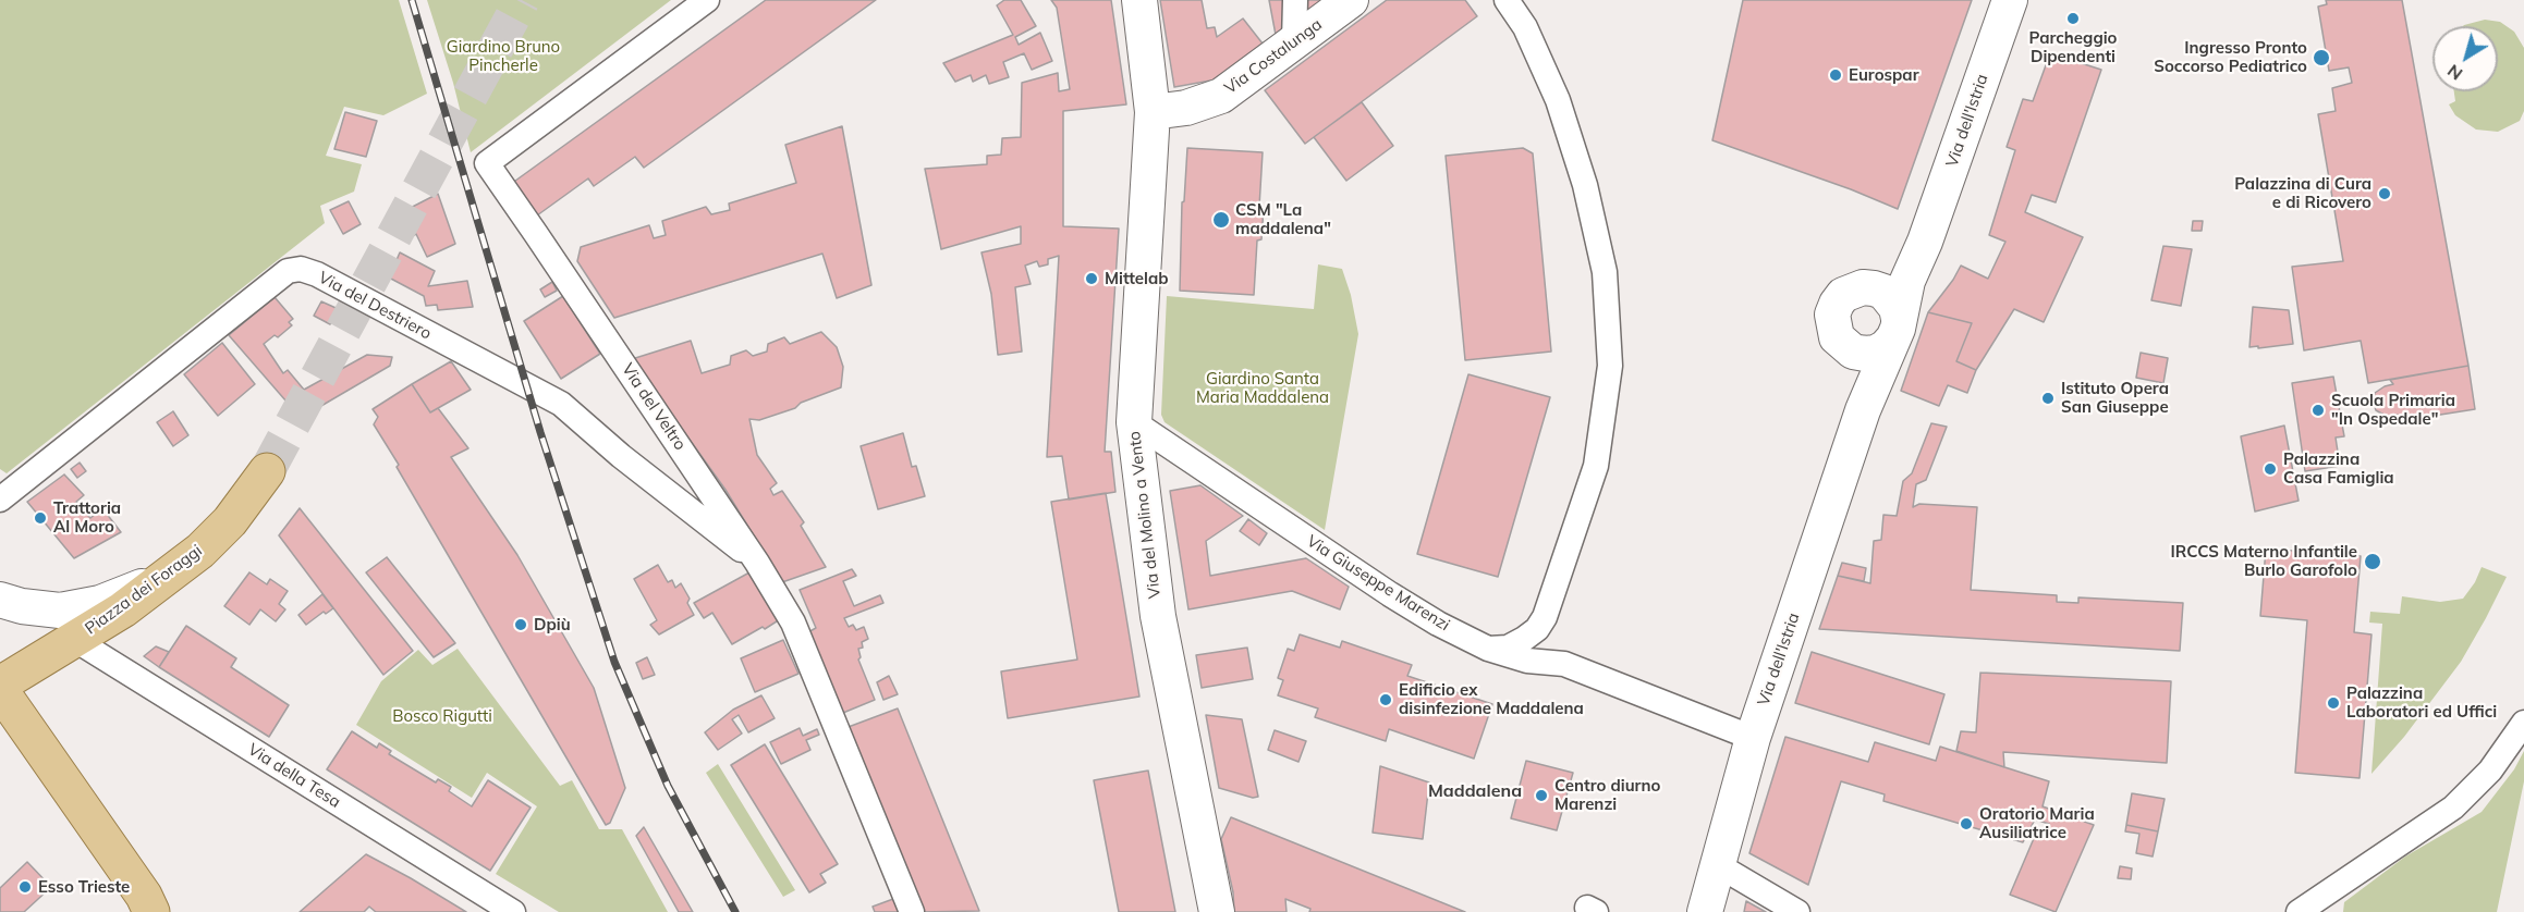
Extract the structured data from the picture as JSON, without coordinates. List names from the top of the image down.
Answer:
{
  "streets": {
    "main road": [
      "Via Costalunga",
      "Via dell'Istria",
      "Via del Molino a Vento",
      "Piazza dei Foraggi"
    ],
    "street": [
      "Via del Destriero",
      "Via del Veltro",
      "Via Giuseppe Marenzi",
      "Via della Tesa"
    ]
  },
  "crossings": [
    ["Via Costalunga", "Via del Molino a Vento"],
    ["Via dell'Istria", "Via Giuseppe Marenzi"],
    ["Via del Destriero", "Via del Veltro"],
    ["Via del Molino a Vento", "Via Giuseppe Marenzi"],
    ["Piazza dei Foraggi", "Via della Tesa"]
  ],
  "districts": ["Maddalena"],
  "parks": ["Giardino Bruno Pincherle", "Giardino Santa Maria Maddalena", "Bosco Rigutti"],
  "places": [
    "Parcheggio Dipendenti",
    "Ingresso Pronto Soccorso Pediatrico",
    "Eurospar",
    "Palazzina di Cura e di Ricovero",
    "CSM \"La maddalena\"",
    "Mittelab",
    "Istituto Opera San Giuseppe",
    "Scuola Primaria \"In Ospedale\"",
    "Palazzina Casa Famiglia",
    "Trattoria Al Moro",
    "IRCCS Materno Infantile Burlo Garofolo",
    "Dpiù",
    "Edificio ex disinfezione Maddalena",
    "Palazzina Laboratori ed Uffici",
    "Centro diurno Marenzi",
    "Oratorio Maria Ausiliatrice",
    "Esso Trieste"
  ],
  "north": "bottom left"
}
